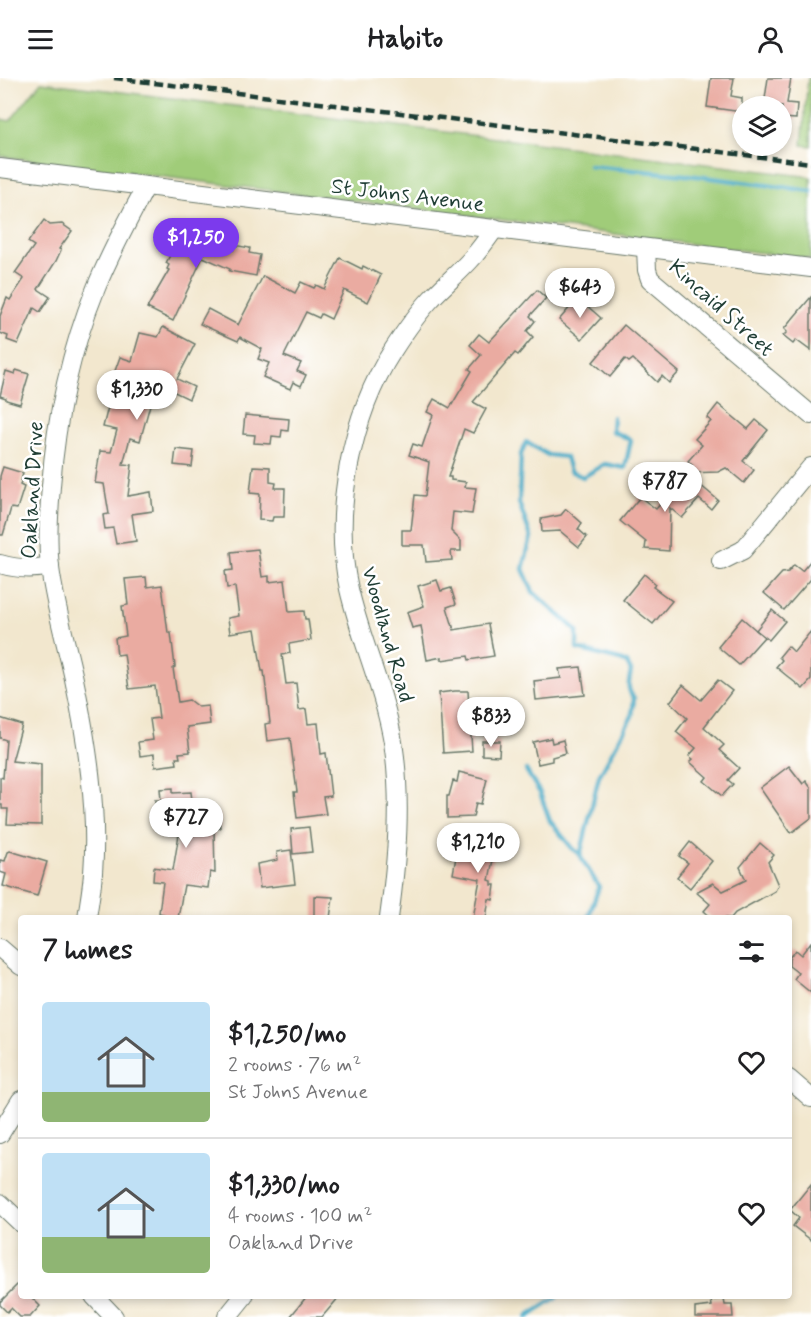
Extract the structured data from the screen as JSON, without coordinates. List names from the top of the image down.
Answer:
{
  "streets": {
    "street": [
      "St Johns Avenue",
      "Kincaid Street",
      "Oakland Drive",
      "Woodland Road"
    ]
  },
  "crossings": [
    ["St Johns Avenue", "Kincaid Street"],
    ["St Johns Avenue", "Oakland Drive"],
    ["St Johns Avenue", "Woodland Road"]
  ],
  "page": {
    "header": "Habito",
    "price": [
      "$1,250",
      "$643",
      "$1,330",
      "$787",
      "$833",
      "$727",
      "$1,210"
    ],
    "heading": "7 homes",
    "list": [
      {
        "name": "$1,250/mo",
        "note": "2 rooms · 76 m² · St Johns Avenue"
      },
      {
        "name": "$1,330/mo",
        "note": "4 rooms · 100 m² · Oakland Drive"
      }
    ]
  }
}
